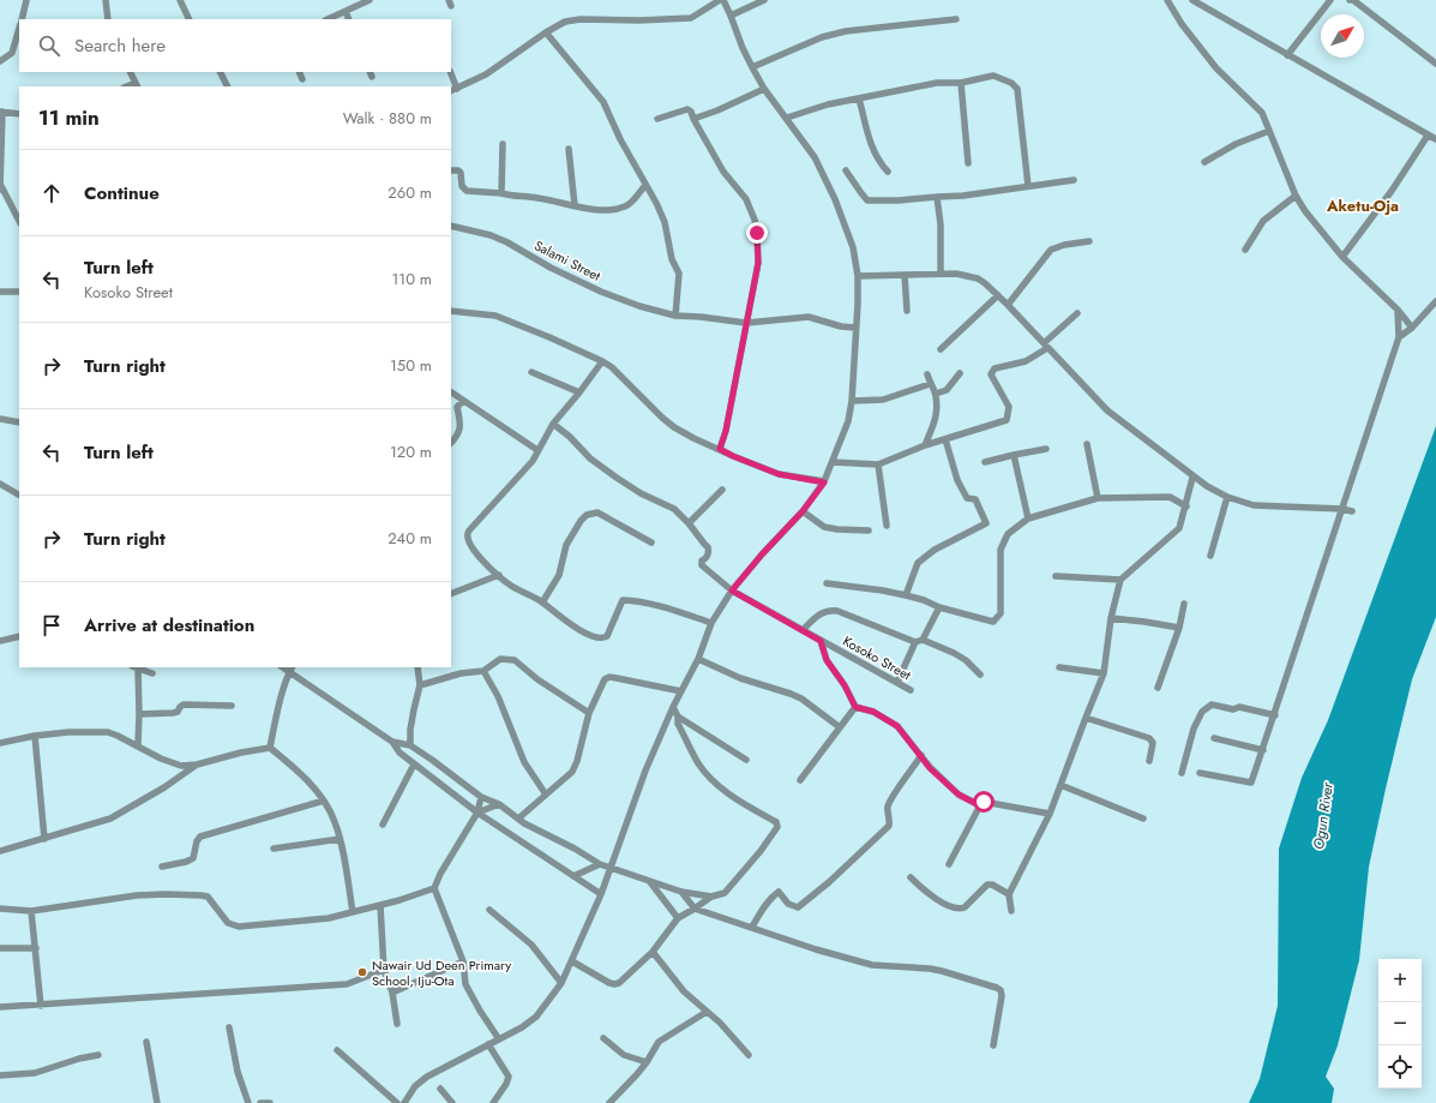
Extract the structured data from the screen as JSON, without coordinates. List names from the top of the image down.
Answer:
{
  "streets": {
    "street": ["Salami Street", "Kosoko Street"]
  },
  "districts": ["Aketu-Oja"],
  "water": ["Ogun River"],
  "places": ["Nawair Ud Deen Primary School, Iju-Ota"],
  "north": "top right",
  "page": {
    "search": "Search here",
    "heading": ["11 min", "Walk · 880 m"],
    "list": [
      ["Continue", "260 m"],
      ["Turn left", "Kosoko Street", "110 m"],
      ["Turn right", "150 m"],
      ["Turn left", "120 m"],
      ["Turn right", "240 m"],
      "Arrive at destination"
    ],
    "map_buttons": ["+", "−"]
  }
}
